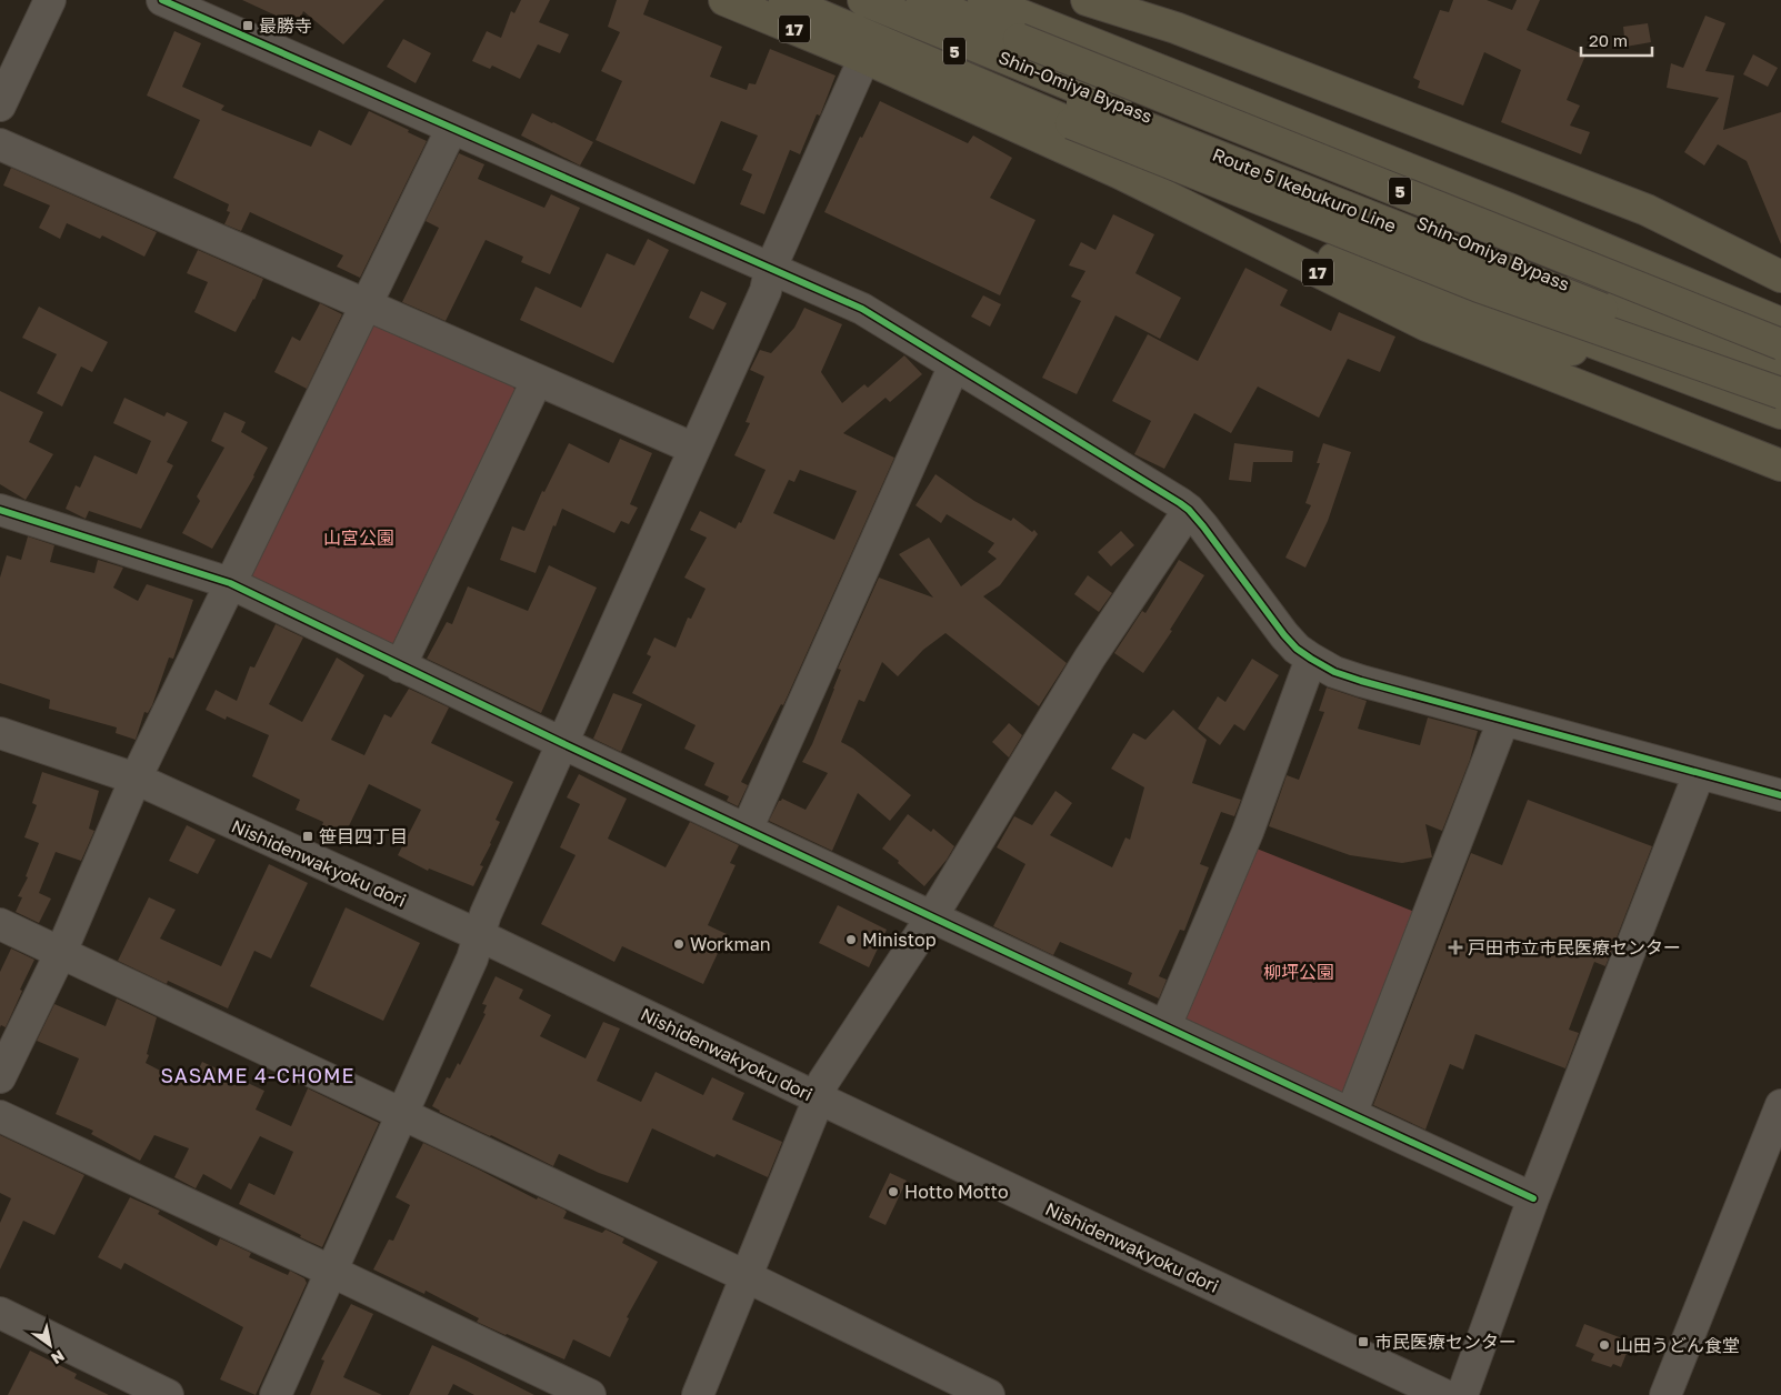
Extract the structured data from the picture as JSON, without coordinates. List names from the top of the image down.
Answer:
{
  "streets": {
    "highway": [
      "17",
      "5",
      "Shin-Omiya Bypass",
      "Route 5 Ikebukuro Line"
    ],
    "street": ["Nishidenwakyoku dori"]
  },
  "districts": ["SASAME 4-CHOME"],
  "parks": ["山宮公園", "柳坪公園"],
  "places": {
    "transit": ["最勝寺", "笹目四丁目", "市民医療センター"],
    "other": [
      "Ministop",
      "Workman",
      "Hotto Motto",
      "山田うどん食堂"
    ],
    "health": ["戸田市立市民医療センター"]
  },
  "scale_bar": "20 m",
  "north": "bottom right"
}
